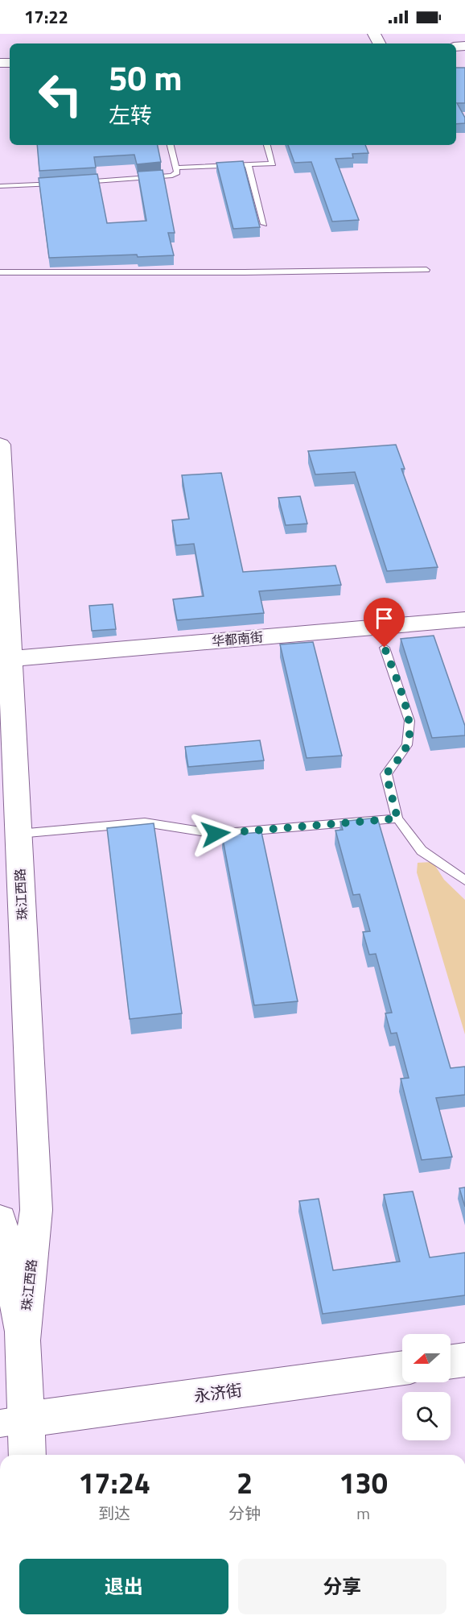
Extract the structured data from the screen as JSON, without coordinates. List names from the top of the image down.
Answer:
{
  "streets": {
    "main road": ["华都南街", "珠江西路", "永济街"]
  },
  "crossings": [
    ["华都南街", "珠江西路"],
    ["珠江西路", "永济街"]
  ],
  "north": "left",
  "page": {
    "status": "17:22",
    "turn": ["50 m", "左转"],
    "eta": [
      "17:24",
      "到达",
      "2",
      "分钟",
      "130",
      "m"
    ],
    "buttons": ["退出", "分享"]
  }
}
